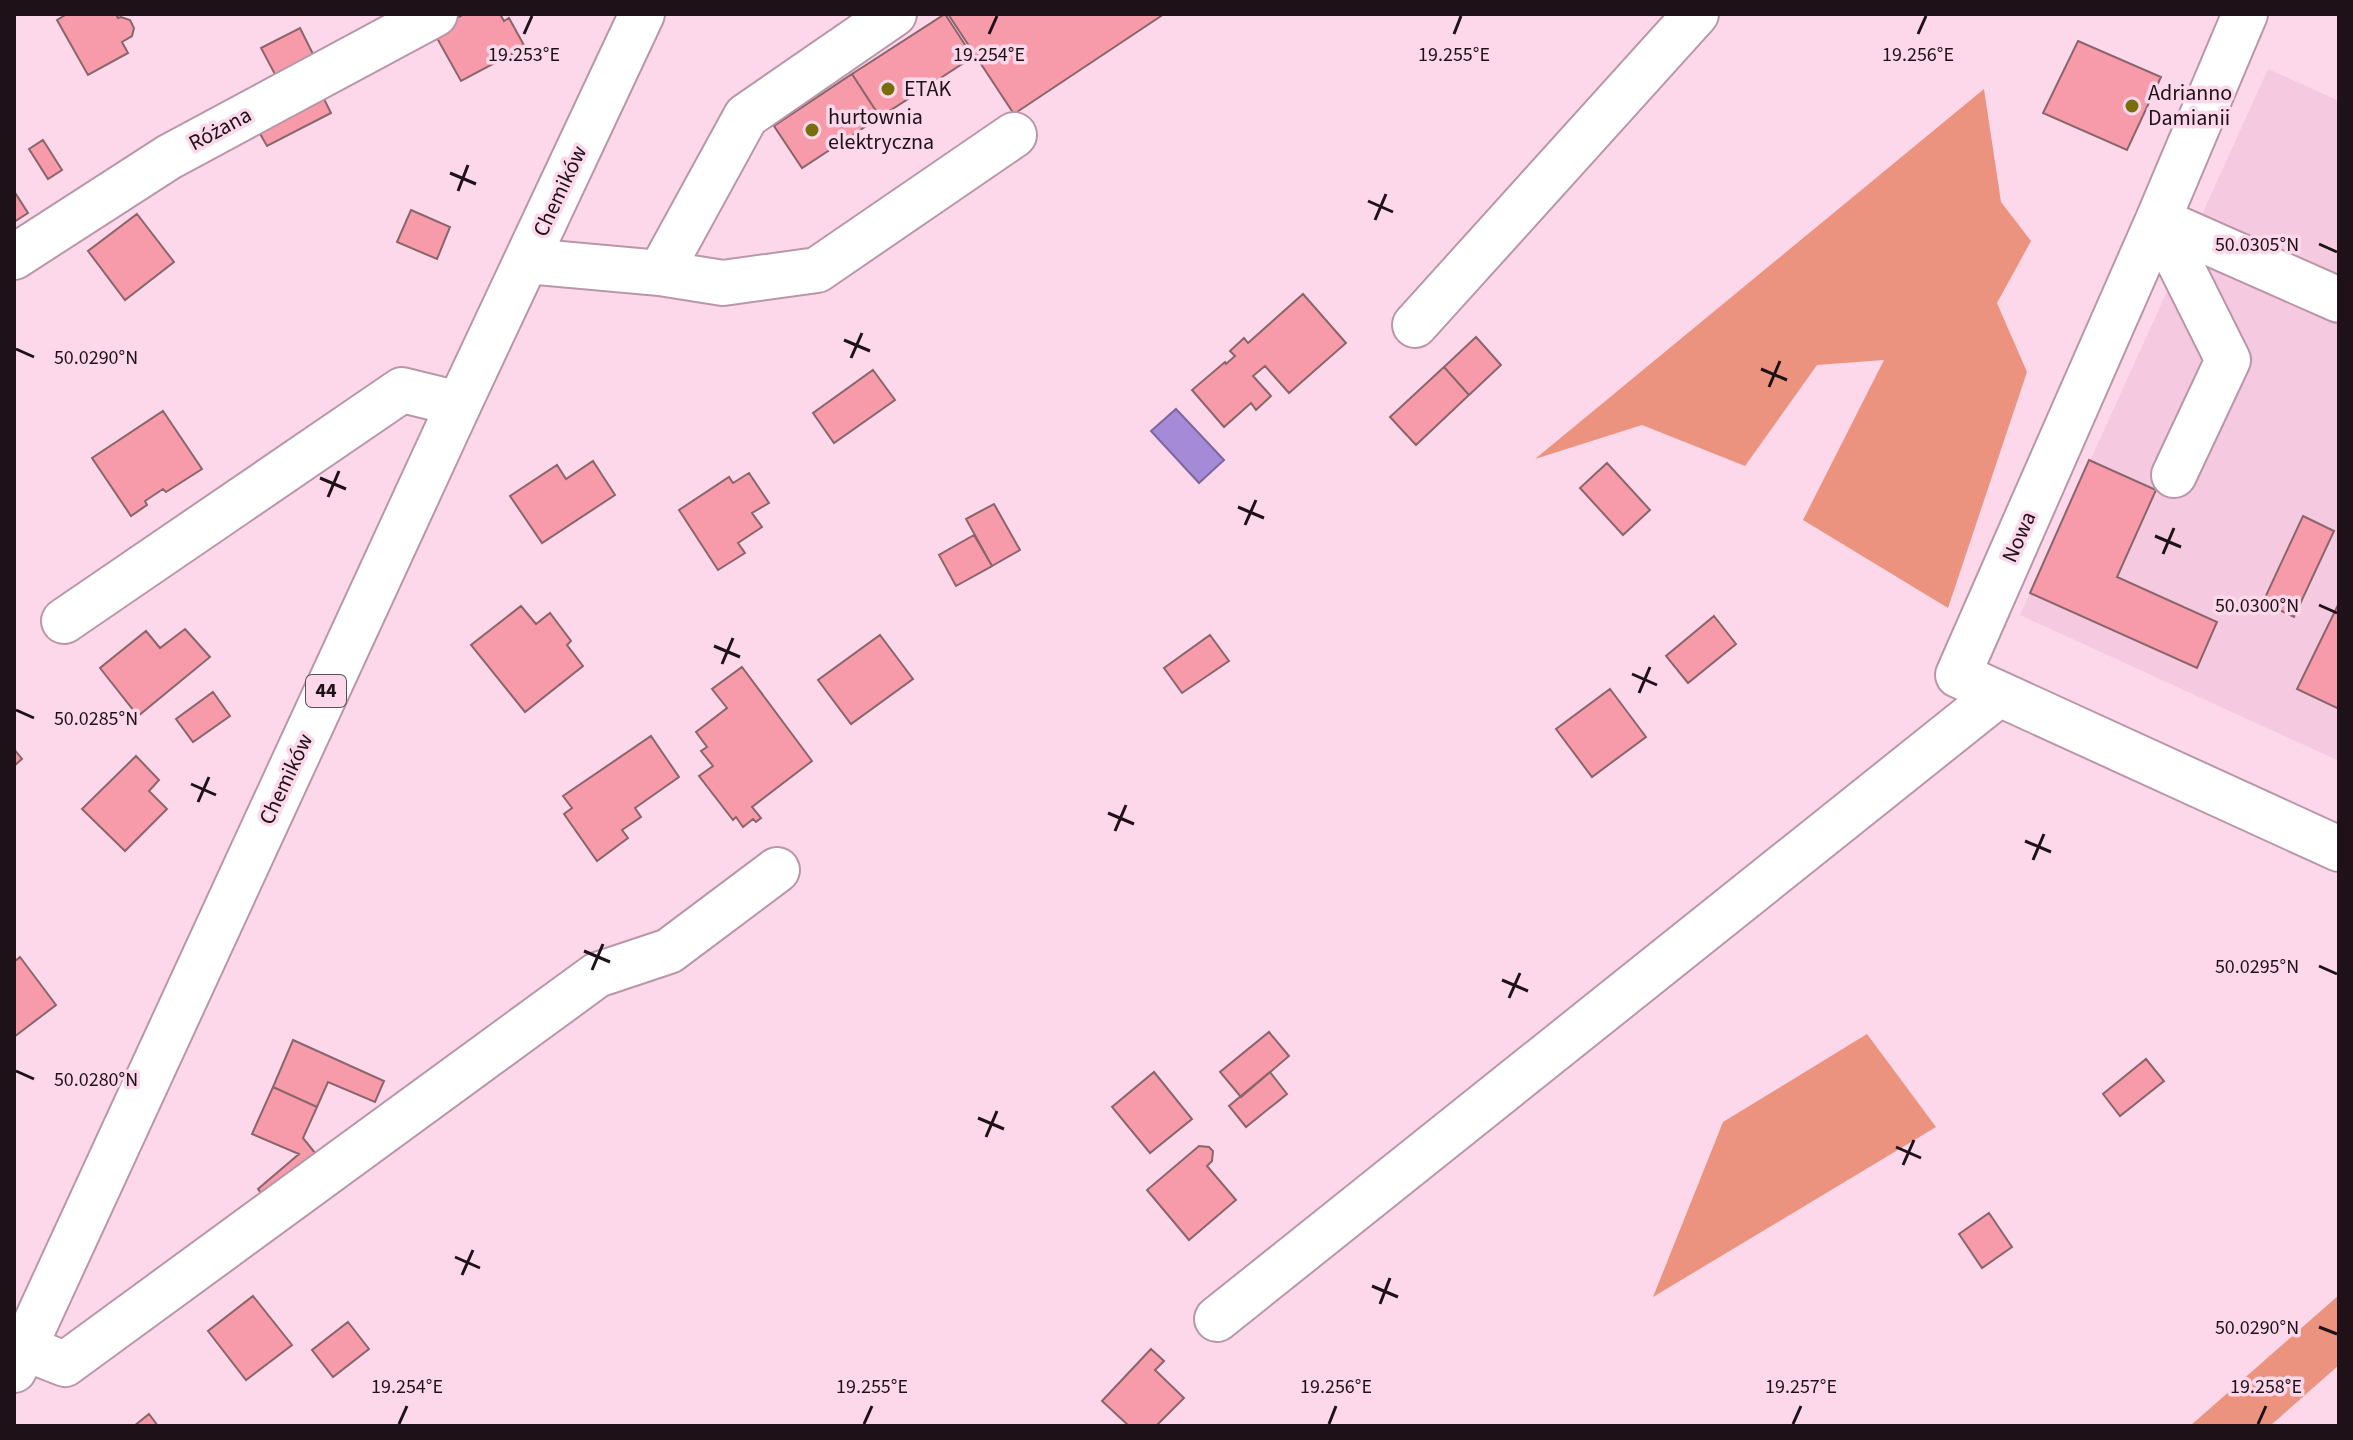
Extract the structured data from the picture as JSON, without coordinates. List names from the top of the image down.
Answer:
{
  "streets": {
    "street": [
      "Różana",
      "Chemików",
      "Nowa",
      "44"
    ]
  },
  "places": ["ETAK", "Adrianno Damianii", "hurtownia elektryczna"],
  "coordinates": [
    "19.253°E",
    "19.254°E",
    "19.255°E",
    "19.256°E",
    "50.0305°N",
    "50.0290°N",
    "50.0300°N",
    "50.0285°N",
    "50.0295°N",
    "50.0280°N",
    "19.257°E",
    "19.258°E"
  ]
}
